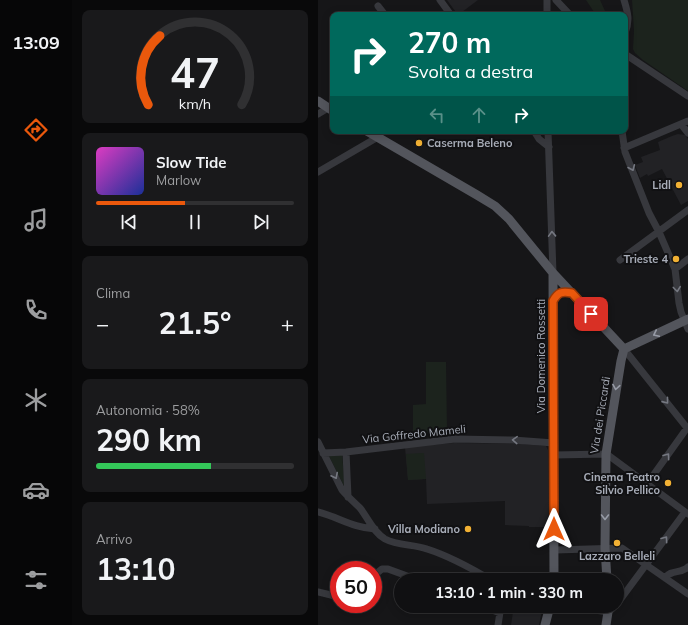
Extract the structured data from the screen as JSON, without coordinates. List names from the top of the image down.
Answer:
{
  "streets": {
    "main road": ["Via Domenico Rossetti", "Via dei Piccardi"],
    "street": ["Via Goffredo Mameli"]
  },
  "crossings": [
    ["Via Domenico Rossetti", "Via Goffredo Mameli"]
  ],
  "one_way": ["Via dei Piccardi", "Via Goffredo Mameli"],
  "places": [
    "Caserma Beleno",
    "Lidl",
    "Trieste 4",
    "Cinema Teatro Silvio Pellico",
    "Villa Modiano",
    "Lazzaro Belleli"
  ],
  "page": {
    "tabs": "13:09",
    "turn": ["270 m", "Svolta a destra"],
    "song": ["Slow Tide", "Marlow"],
    "tile": [
      "Clima",
      ["Autonomia · 58%", "290 km"],
      ["Arrivo", "13:10"]
    ],
    "heat": ["−", "21.5°", "+"],
    "limit": "50",
    "trip": "13:10 · 1 min · 330 m",
    "gauge": ["47", "km/h"]
  }
}
